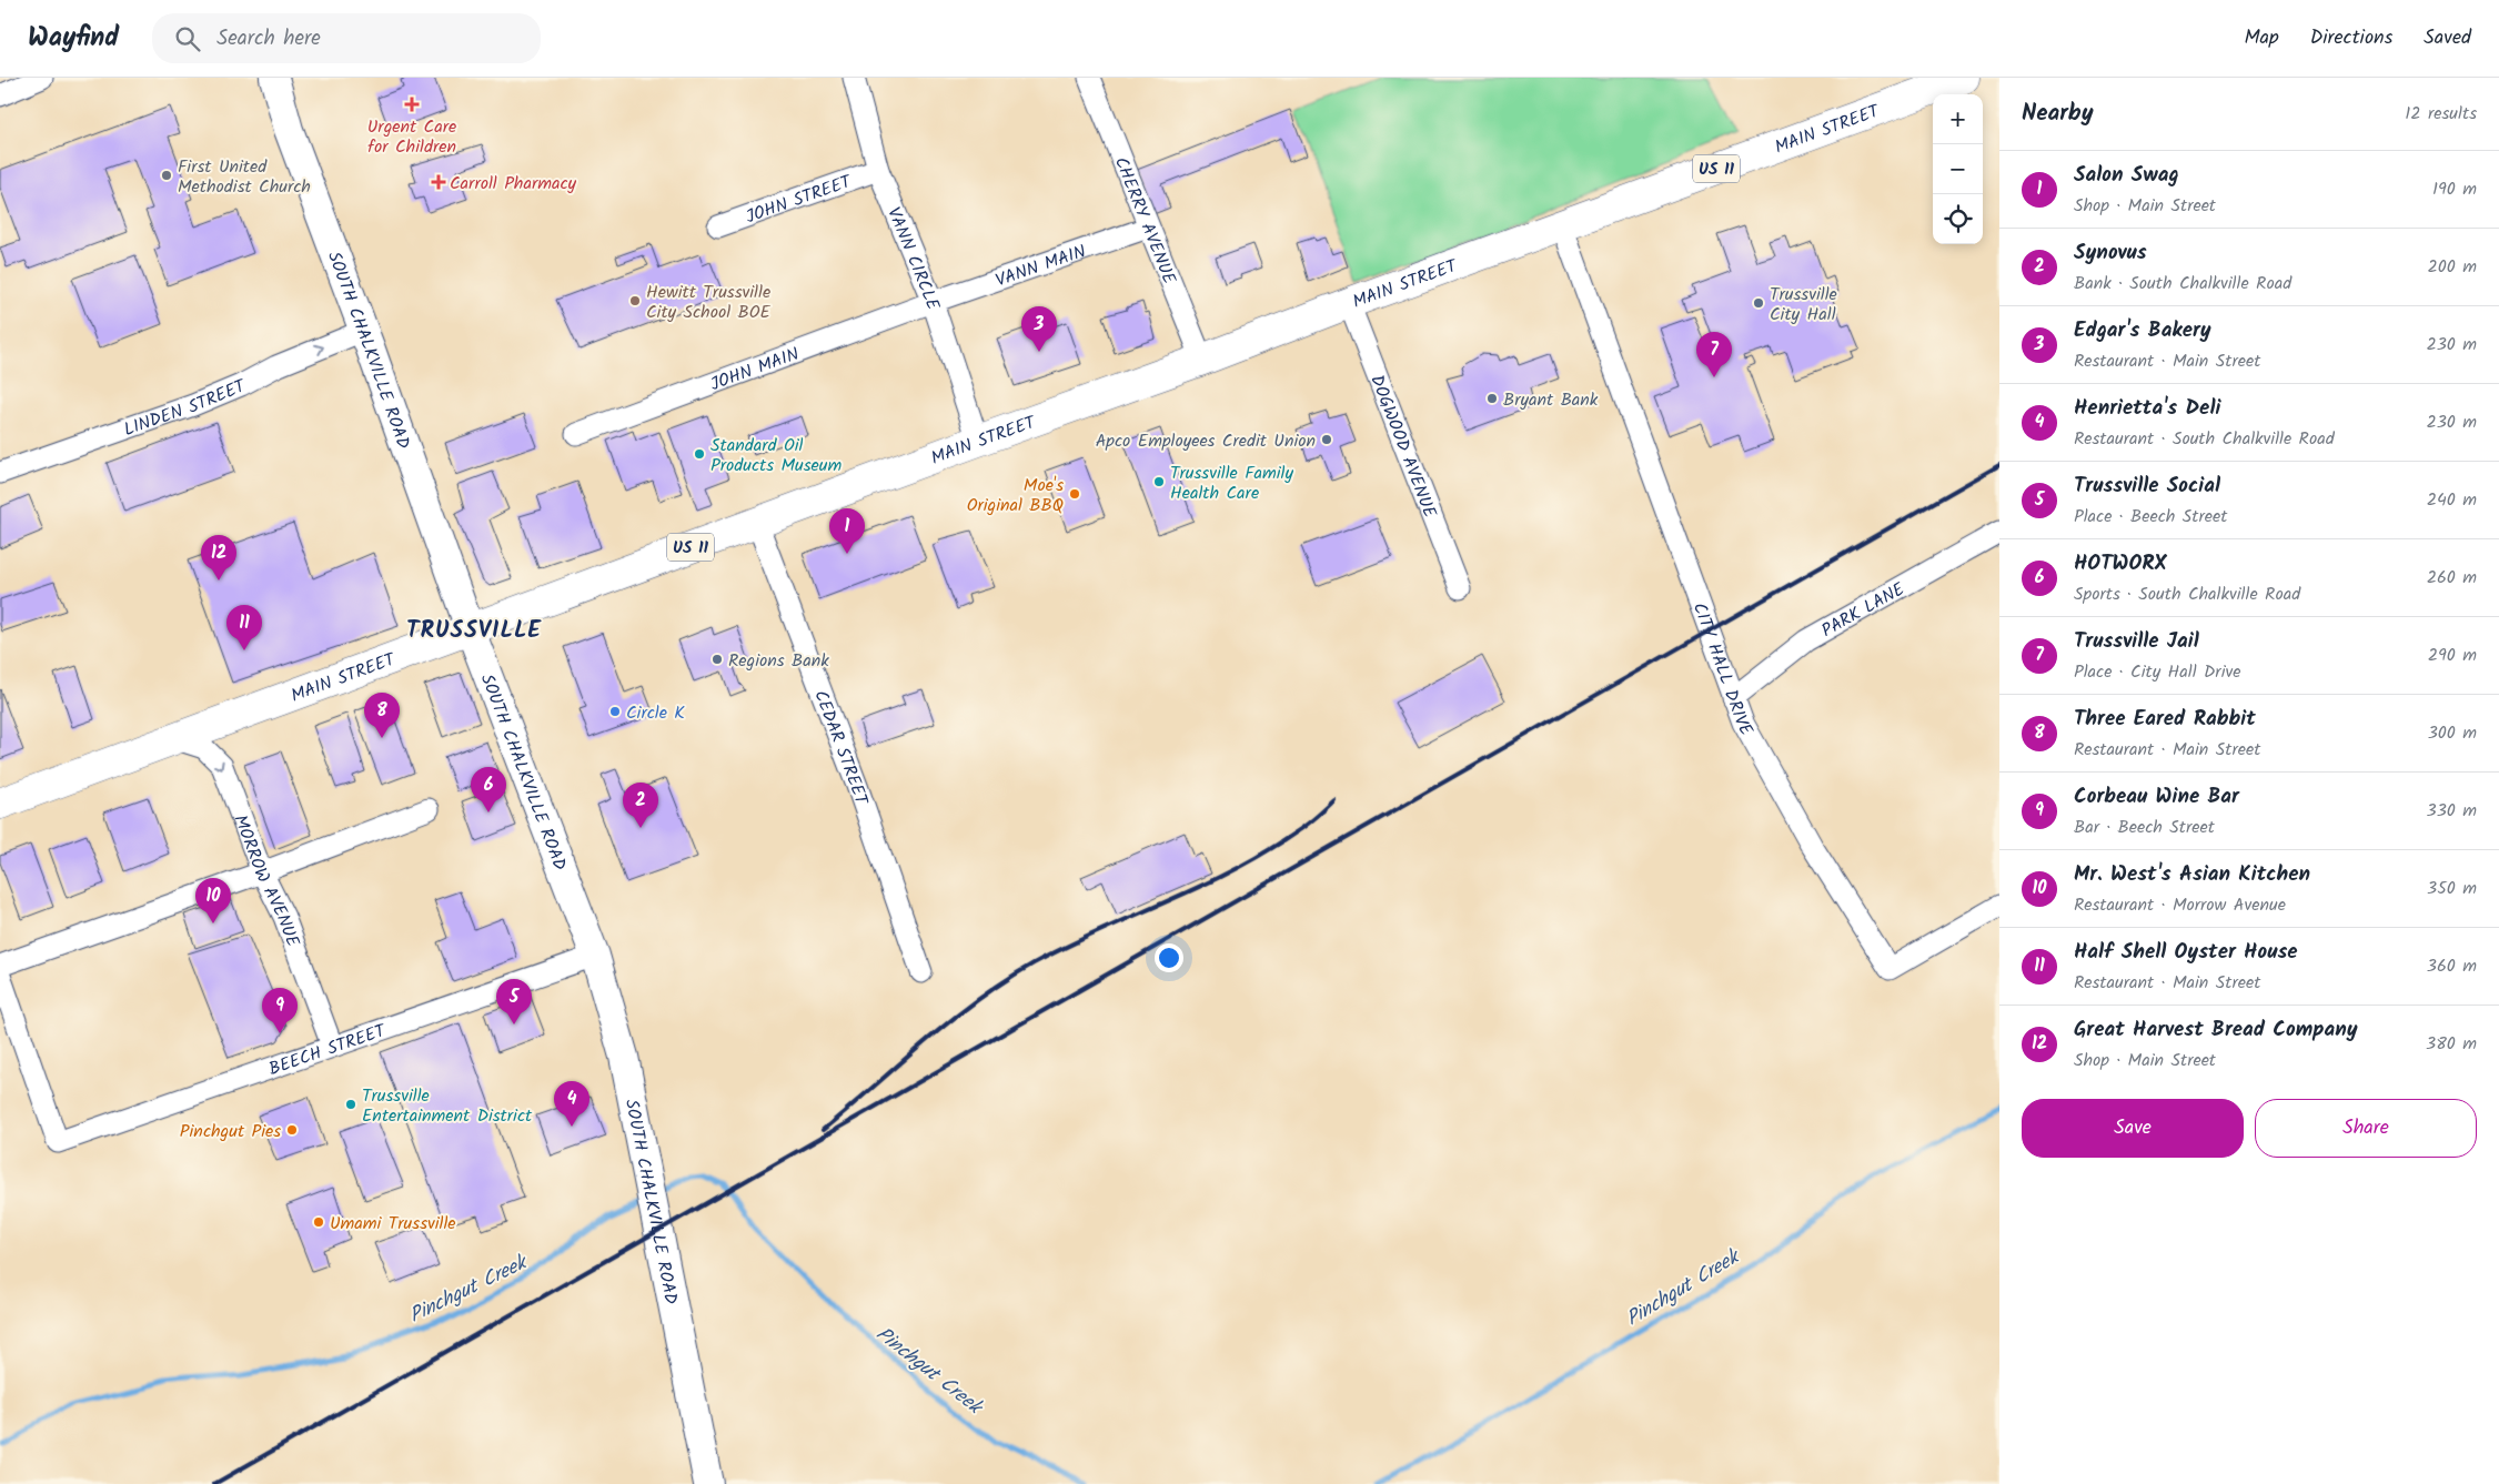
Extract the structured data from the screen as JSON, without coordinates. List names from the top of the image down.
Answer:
{
  "streets": {
    "main road": ["MAIN STREET", "US 11", "SOUTH CHALKVILLE ROAD"],
    "street": [
      "JOHN STREET",
      "CHERRY AVENUE",
      "VANN CIRCLE",
      "VANN MAIN",
      "JOHN MAIN",
      "LINDEN STREET",
      "DOGWOOD AVENUE",
      "PARK LANE",
      "CITY HALL DRIVE",
      "CEDAR STREET",
      "MORROW AVENUE",
      "BEECH STREET"
    ]
  },
  "crossings": [
    ["MAIN STREET", "CHERRY AVENUE"],
    ["MAIN STREET", "VANN CIRCLE"],
    ["MAIN STREET", "SOUTH CHALKVILLE ROAD"],
    ["MAIN STREET", "DOGWOOD AVENUE"],
    ["MAIN STREET", "CITY HALL DRIVE"],
    ["MAIN STREET", "CEDAR STREET"],
    ["MAIN STREET", "MORROW AVENUE"],
    ["JOHN STREET", "VANN CIRCLE"],
    ["CHERRY AVENUE", "VANN MAIN"],
    ["VANN CIRCLE", "VANN MAIN"],
    ["VANN CIRCLE", "JOHN MAIN"],
    ["VANN MAIN", "JOHN MAIN"],
    ["SOUTH CHALKVILLE ROAD", "LINDEN STREET"],
    ["SOUTH CHALKVILLE ROAD", "BEECH STREET"],
    ["PARK LANE", "CITY HALL DRIVE"],
    ["MORROW AVENUE", "BEECH STREET"]
  ],
  "one_way": ["LINDEN STREET", "MORROW AVENUE"],
  "districts": ["TRUSSVILLE"],
  "water": ["Pinchgut Creek"],
  "places": {
    "health": ["Urgent Care for Children", "Carroll Pharmacy"],
    "other": [
      "First United Methodist Church",
      "Hewitt Trussville City School BOE",
      "Trussville City Hall",
      "Bryant Bank",
      "Apco Employees Credit Union",
      "Standard Oil Products Museum",
      "Trussville Family Health Care",
      "Moe's Original BBQ",
      "Regions Bank",
      "Circle K",
      "Trussville Entertainment District",
      "Pinchgut Pies",
      "Umami Trussville"
    ]
  },
  "page": {
    "header": "Wayfind",
    "search": "Search here",
    "nav": ["Map", "Directions", "Saved"],
    "heading": ["Nearby", "12 results"],
    "map_buttons": ["+", "−"],
    "list": [
      {
        "mark": "1",
        "name": "Salon Swag",
        "note": "Shop · Main Street",
        "value": "190 m"
      },
      {
        "mark": "2",
        "name": "Synovus",
        "note": "Bank · South Chalkville Road",
        "value": "200 m"
      },
      {
        "mark": "3",
        "name": "Edgar's Bakery",
        "note": "Restaurant · Main Street",
        "value": "230 m"
      },
      {
        "mark": "4",
        "name": "Henrietta's Deli",
        "note": "Restaurant · South Chalkville Road",
        "value": "230 m"
      },
      {
        "mark": "5",
        "name": "Trussville Social",
        "note": "Place · Beech Street",
        "value": "240 m"
      },
      {
        "mark": "6",
        "name": "HOTWORX",
        "note": "Sports · South Chalkville Road",
        "value": "260 m"
      },
      {
        "mark": "7",
        "name": "Trussville Jail",
        "note": "Place · City Hall Drive",
        "value": "290 m"
      },
      {
        "mark": "8",
        "name": "Three Eared Rabbit",
        "note": "Restaurant · Main Street",
        "value": "300 m"
      },
      {
        "mark": "9",
        "name": "Corbeau Wine Bar",
        "note": "Bar · Beech Street",
        "value": "330 m"
      },
      {
        "mark": "10",
        "name": "Mr. West's Asian Kitchen",
        "note": "Restaurant · Morrow Avenue",
        "value": "350 m"
      },
      {
        "mark": "11",
        "name": "Half Shell Oyster House",
        "note": "Restaurant · Main Street",
        "value": "360 m"
      },
      {
        "mark": "12",
        "name": "Great Harvest Bread Company",
        "note": "Shop · Main Street",
        "value": "380 m"
      }
    ],
    "pins": [
      "3",
      "7",
      "1",
      "12",
      "11",
      "8",
      "6",
      "2",
      "10",
      "5",
      "9",
      "4"
    ],
    "buttons": ["Save", "Share"]
  }
}
